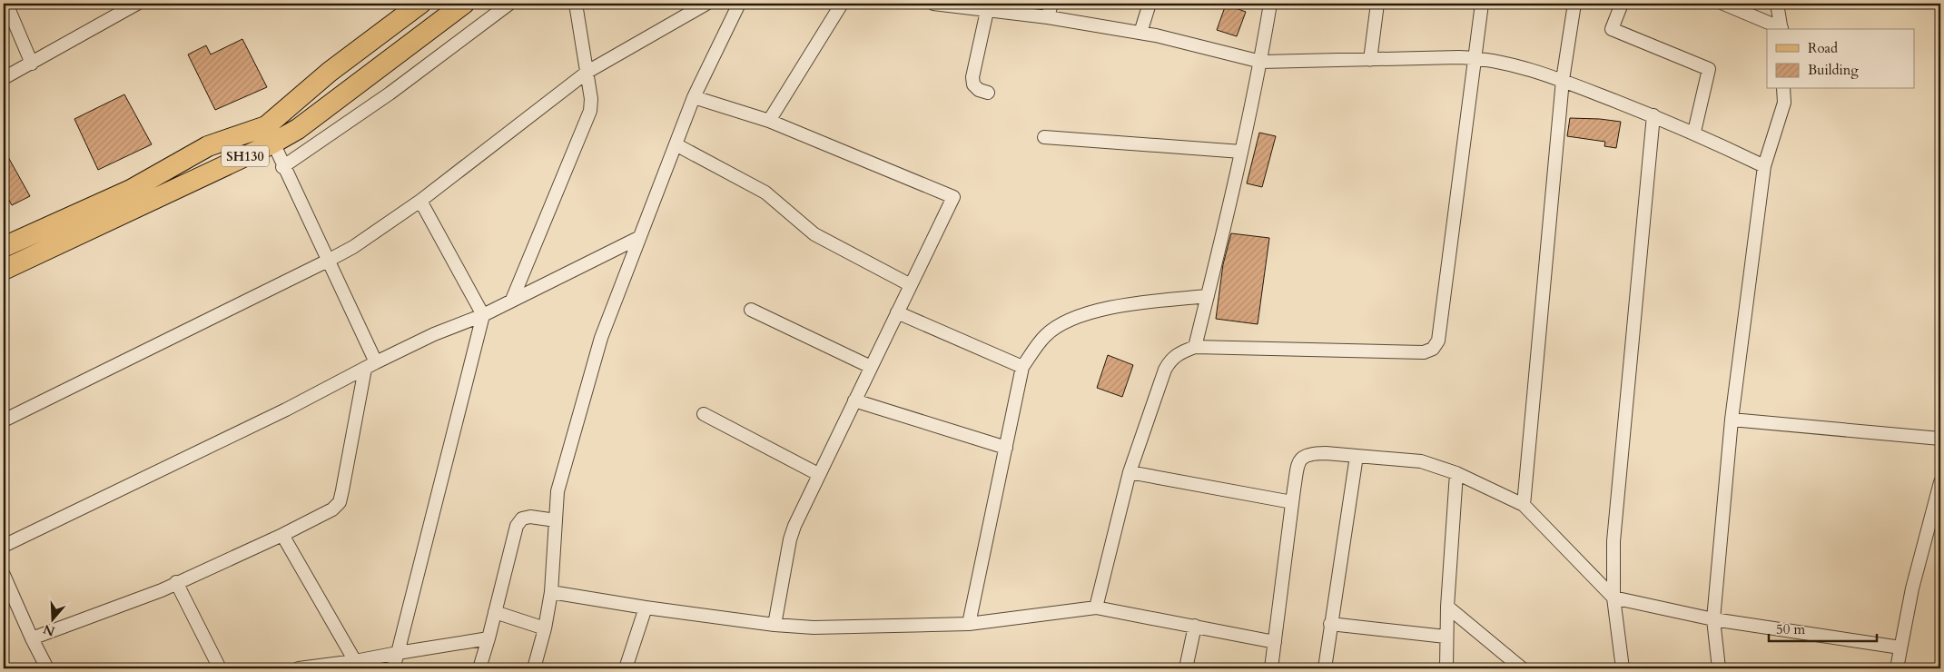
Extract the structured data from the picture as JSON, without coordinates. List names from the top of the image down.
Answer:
{
  "streets": {
    "main road": ["SH130"]
  },
  "legend": ["Road", "Building"],
  "scale_bar": "50 m",
  "north": "bottom"
}
